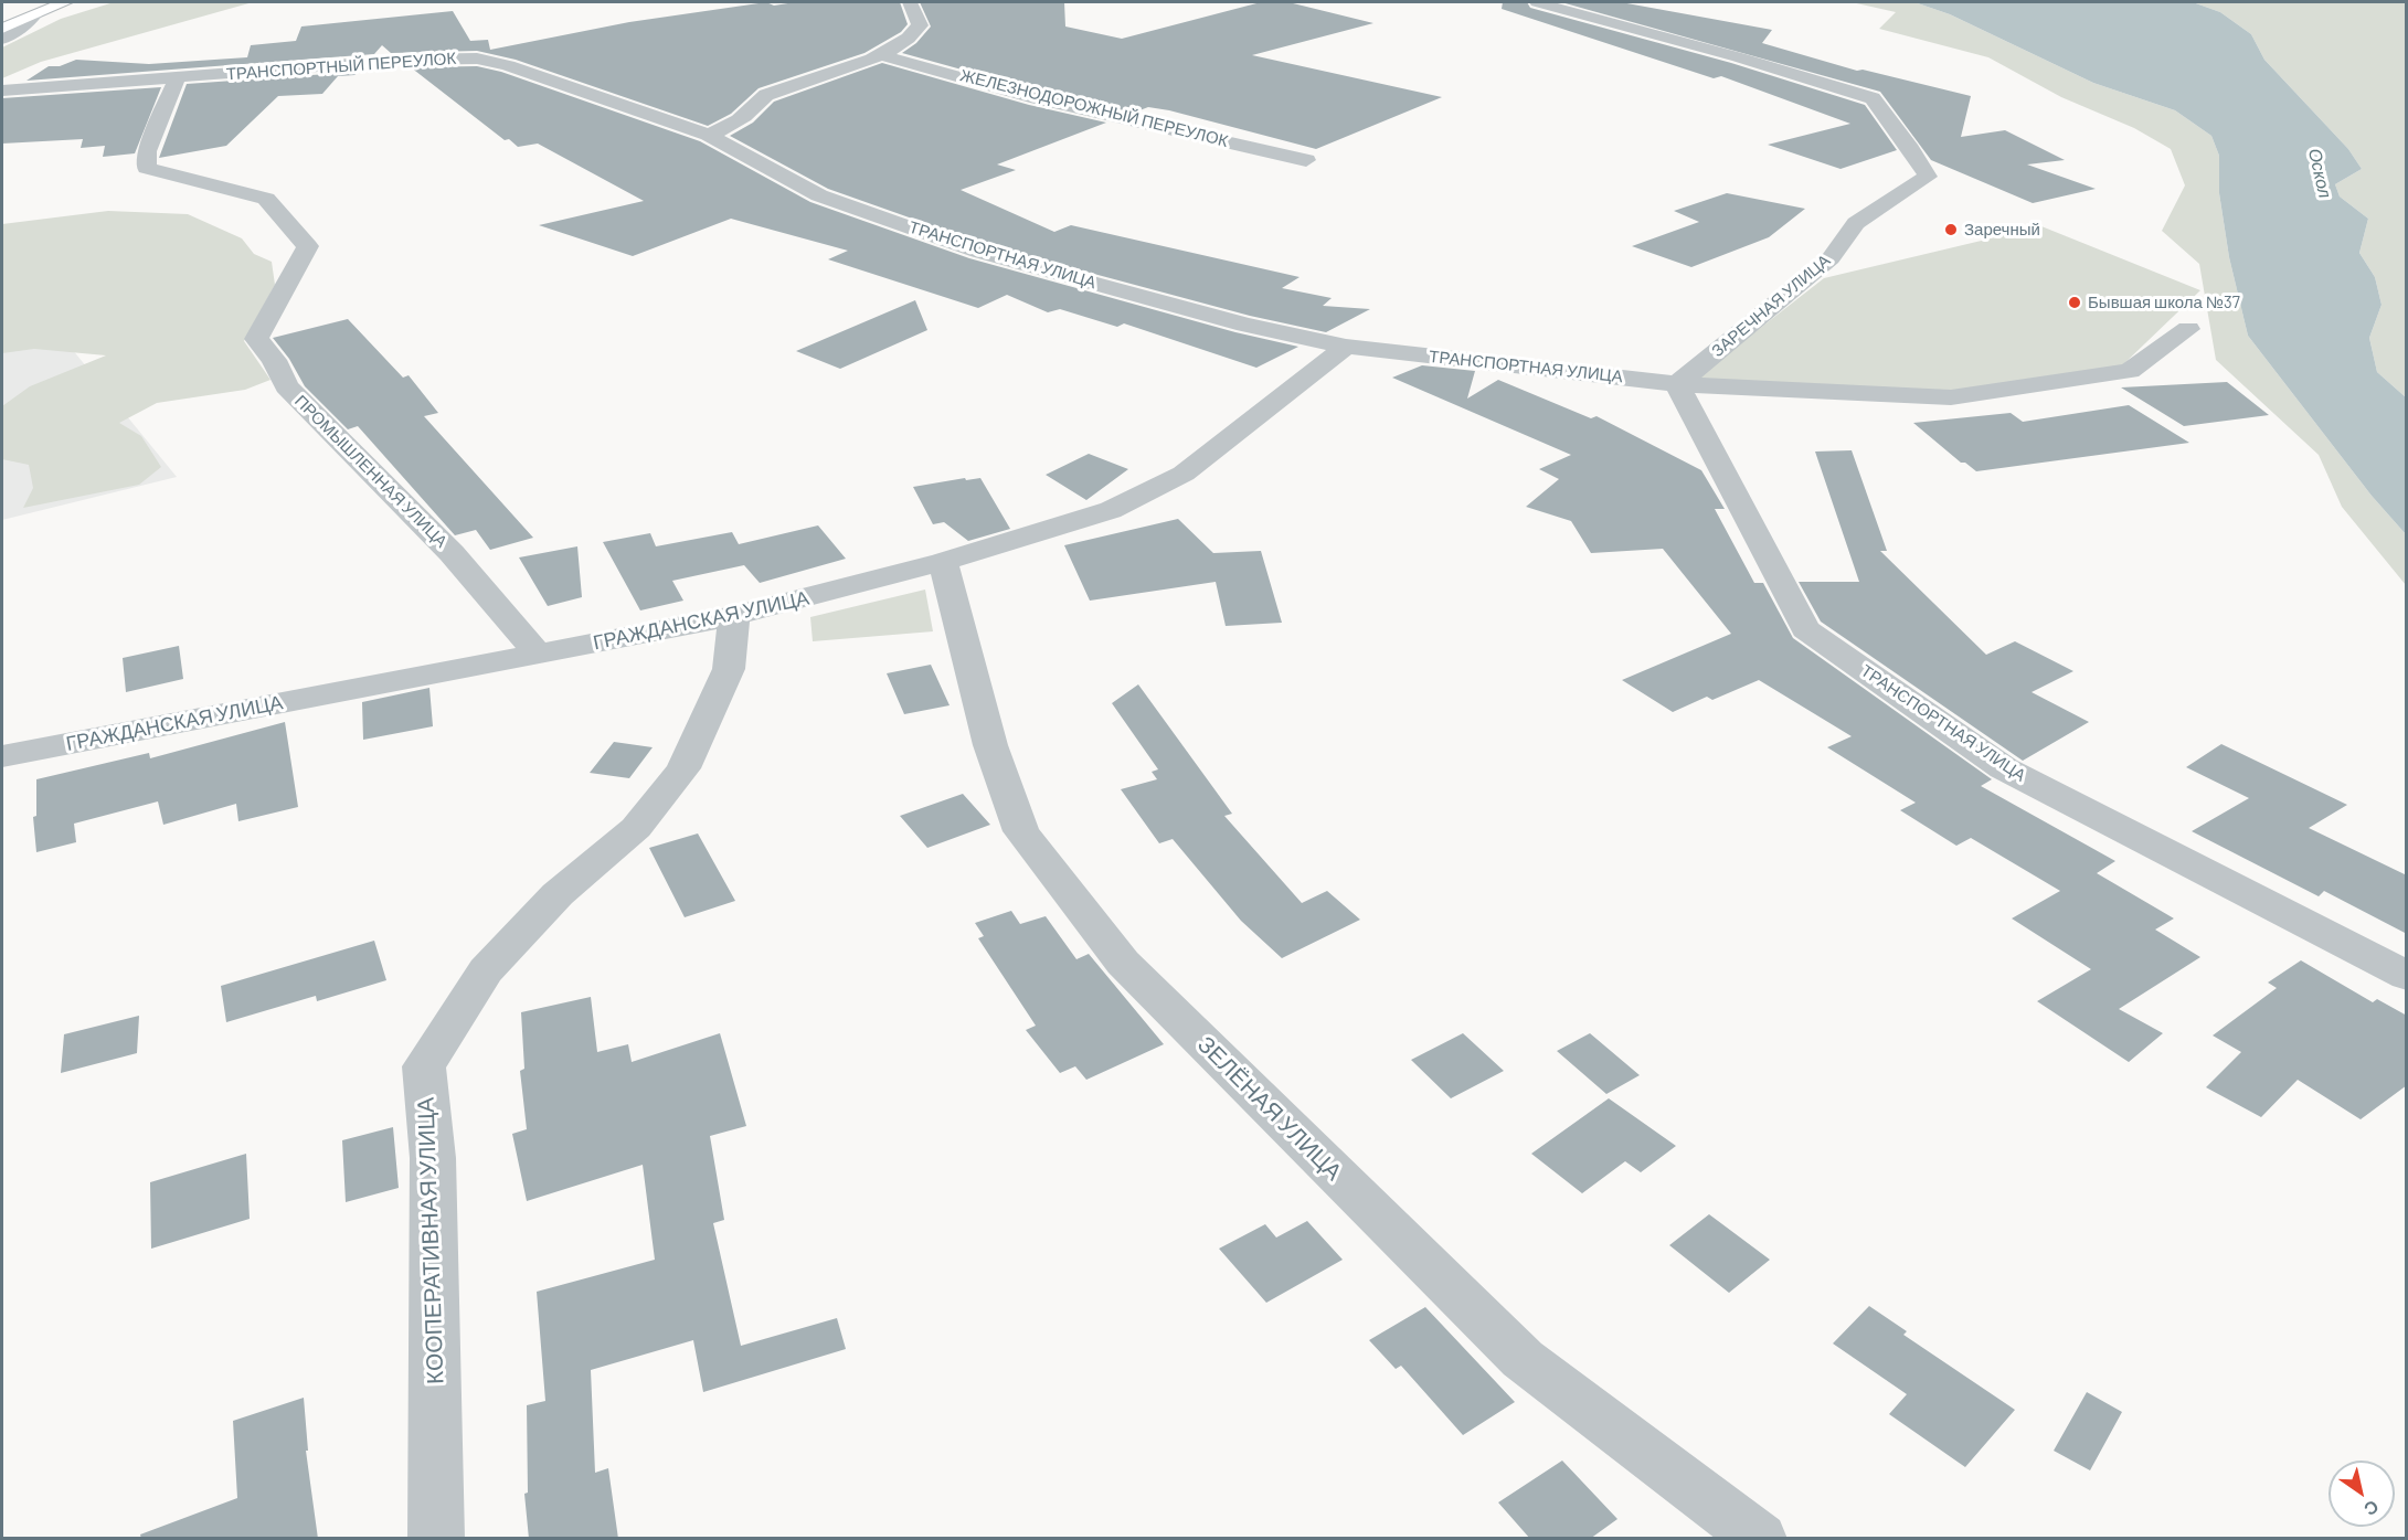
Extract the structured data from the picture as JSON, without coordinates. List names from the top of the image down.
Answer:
{
  "streets": {
    "street": [
      "ТРАНСПОРТНЫЙ ПЕРЕУЛОК",
      "ЖЕЛЕЗНОДОРОЖНЫЙ ПЕРЕУЛОК",
      "ТРАНСПОРТНАЯ УЛИЦА",
      "ЗАРЕЧНАЯ УЛИЦА",
      "ПРОМЫШЛЕННАЯ УЛИЦА",
      "ГРАЖДАНСКАЯ УЛИЦА",
      "ЗЕЛЁНАЯ УЛИЦА",
      "КООПЕРАТИВНАЯ УЛИЦА"
    ]
  },
  "crossings": [
    ["ТРАНСПОРТНЫЙ ПЕРЕУЛОК", "ТРАНСПОРТНАЯ УЛИЦА"],
    ["ТРАНСПОРТНЫЙ ПЕРЕУЛОК", "ПРОМЫШЛЕННАЯ УЛИЦА"],
    ["ТРАНСПОРТНАЯ УЛИЦА", "ЗАРЕЧНАЯ УЛИЦА"],
    ["ТРАНСПОРТНАЯ УЛИЦА", "ГРАЖДАНСКАЯ УЛИЦА"],
    ["ПРОМЫШЛЕННАЯ УЛИЦА", "ГРАЖДАНСКАЯ УЛИЦА"],
    ["ГРАЖДАНСКАЯ УЛИЦА", "ЗЕЛЁНАЯ УЛИЦА"],
    ["ГРАЖДАНСКАЯ УЛИЦА", "КООПЕРАТИВНАЯ УЛИЦА"]
  ],
  "water": ["Оскол"],
  "places": ["Заречный", "Бывшая школа №37"],
  "north": "bottom right"
}
